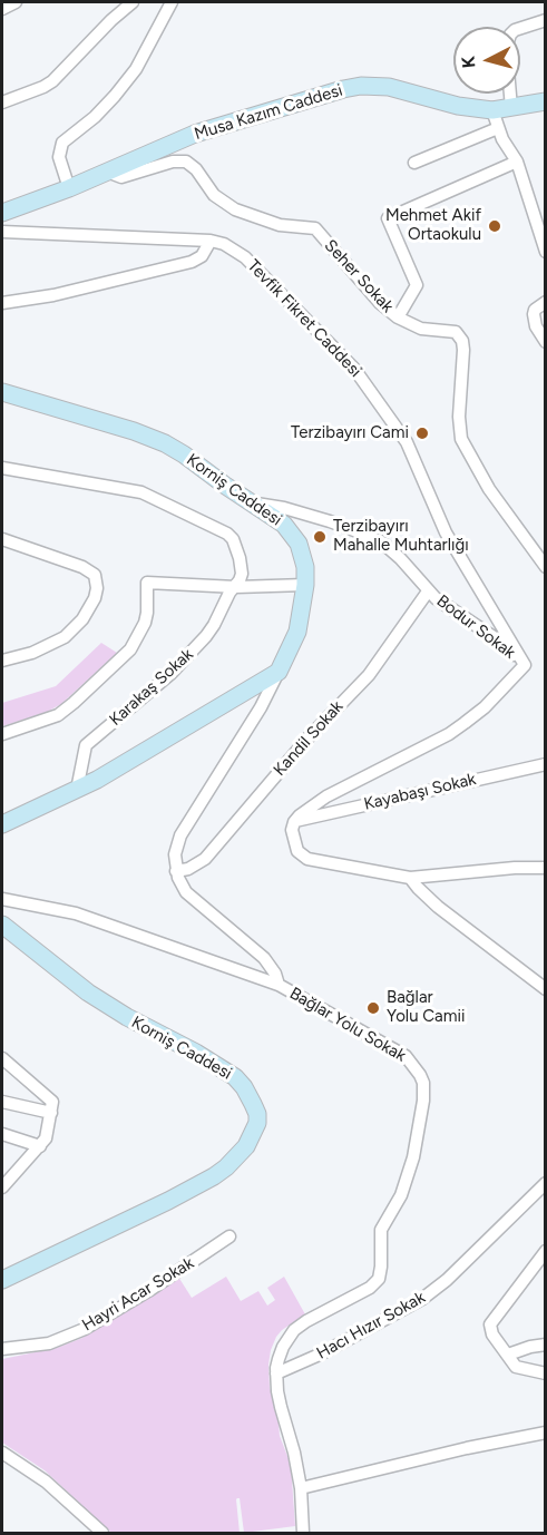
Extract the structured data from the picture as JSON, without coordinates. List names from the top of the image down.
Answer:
{
  "streets": {
    "main road": ["Musa Kazım Caddesi", "Korniş Caddesi"],
    "street": [
      "Seher Sokak",
      "Tevfik Fikret Caddesi",
      "Bodur Sokak",
      "Karakaş Sokak",
      "Kandil Sokak",
      "Kayabaşı Sokak",
      "Bağlar Yolu Sokak",
      "Hayri Acar Sokak",
      "Hacı Hızır Sokak"
    ]
  },
  "crossings": [
    ["Musa Kazım Caddesi", "Seher Sokak"],
    ["Tevfik Fikret Caddesi", "Bodur Sokak"],
    ["Korniş Caddesi", "Bodur Sokak"],
    ["Bodur Sokak", "Kandil Sokak"],
    ["Bağlar Yolu Sokak", "Hacı Hızır Sokak"]
  ],
  "places": [
    "Mehmet Akif Ortaokulu",
    "Terzibayırı Cami",
    "Terzibayırı Mahalle Muhtarlığı",
    "Bağlar Yolu Camii"
  ],
  "north": "left"
}
